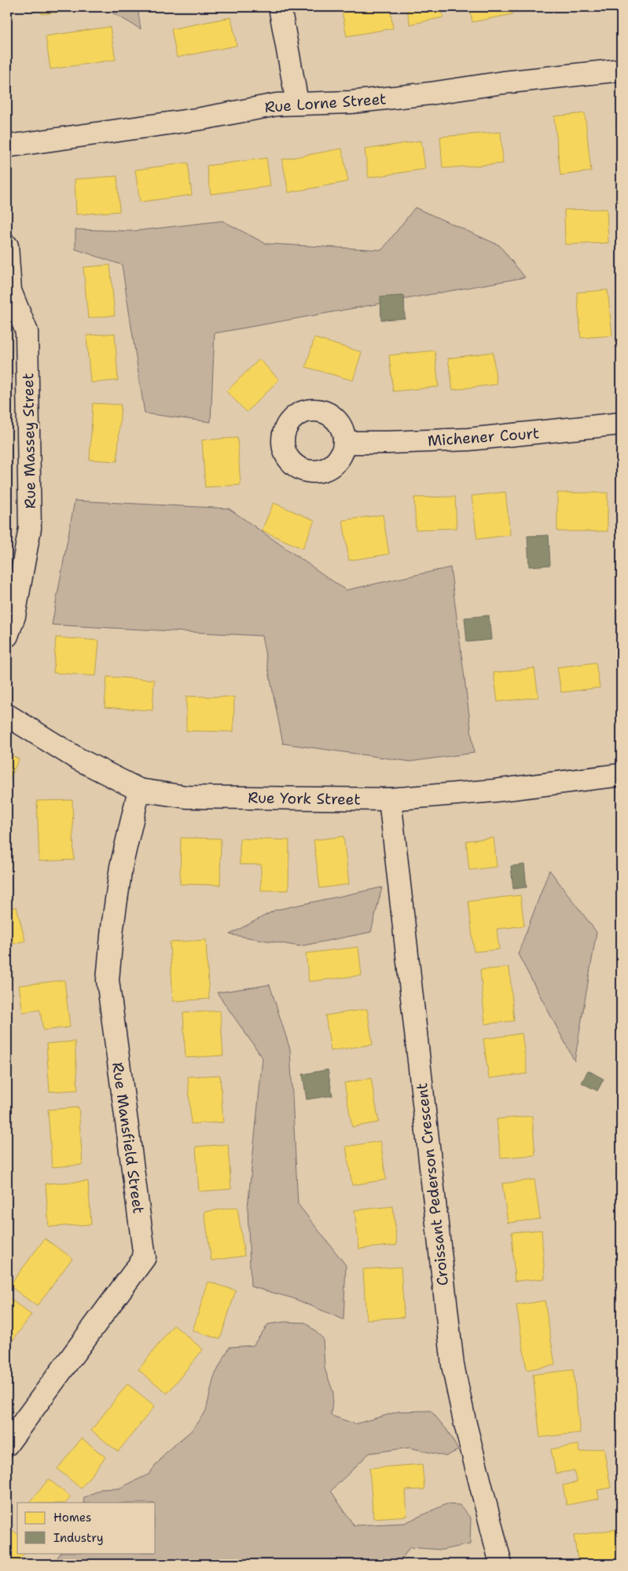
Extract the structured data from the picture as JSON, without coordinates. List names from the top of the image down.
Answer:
{
  "streets": {
    "street": [
      "Rue Lorne Street",
      "Michener Court",
      "Rue Massey Street",
      "Rue York Street",
      "Rue Mansfield Street",
      "Croissant Pederson Crescent"
    ]
  },
  "crossings": [
    ["Rue York Street", "Rue Mansfield Street"],
    ["Rue York Street", "Croissant Pederson Crescent"]
  ],
  "legend": ["Homes", "Industry"]
}
